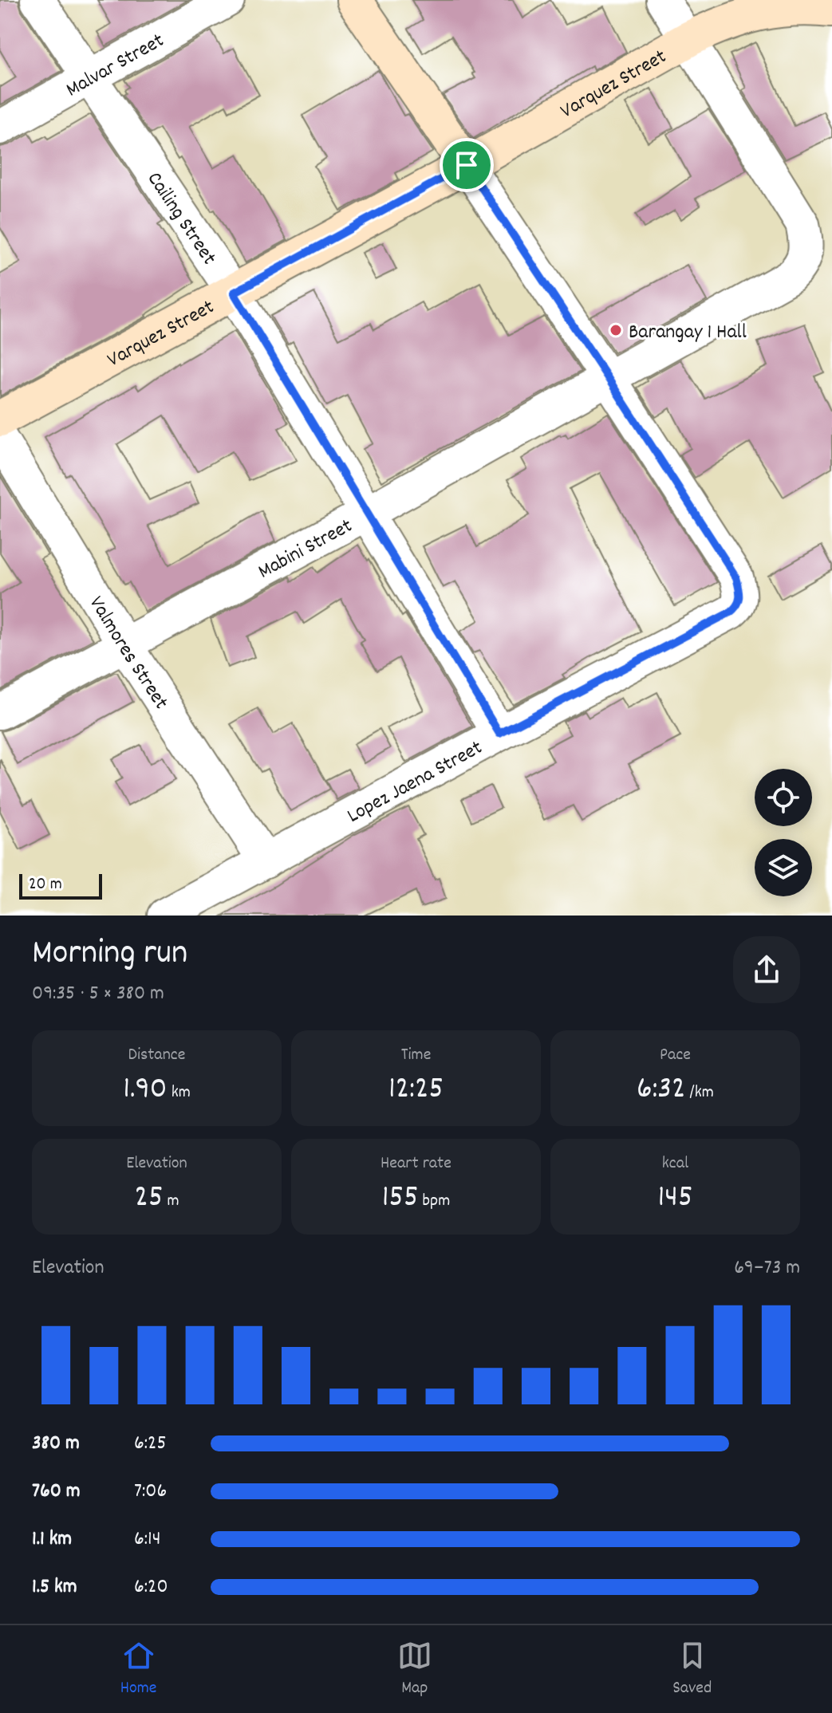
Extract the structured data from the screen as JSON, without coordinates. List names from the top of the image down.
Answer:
{
  "streets": {
    "main road": ["Varquez Street"],
    "street": [
      "Malvar Street",
      "Cailing Street",
      "Mabini Street",
      "Valmores Street",
      "Lopez Jaena Street"
    ]
  },
  "crossings": [
    ["Malvar Street", "Cailing Street"],
    ["Varquez Street", "Cailing Street"],
    ["Varquez Street", "Mabini Street"],
    ["Cailing Street", "Mabini Street"],
    ["Cailing Street", "Lopez Jaena Street"],
    ["Mabini Street", "Valmores Street"],
    ["Mabini Street", "Lopez Jaena Street"],
    ["Valmores Street", "Lopez Jaena Street"]
  ],
  "places": ["Barangay 1 Hall"],
  "scale_bar": "20 m",
  "page": {
    "scale": "20 m",
    "heading": ["Morning run", "09:35 · 5 × 380 m"],
    "stats": [
      ["Distance", "1.90 km"],
      ["Time", "12:25"],
      ["Pace", "6:32 /km"],
      ["Elevation", "25 m"],
      ["Heart rate", "155 bpm"],
      ["kcal", "145"]
    ],
    "chart": ["Elevation", "69–73 m"],
    "list": [
      {
        "name": "380 m",
        "note": "6:25"
      },
      {
        "name": "760 m",
        "note": "7:06"
      },
      {
        "name": "1.1 km",
        "note": "6:14"
      },
      {
        "name": "1.5 km",
        "note": "6:20"
      }
    ],
    "tabs": ["Home", "Map", "Saved"]
  }
}
